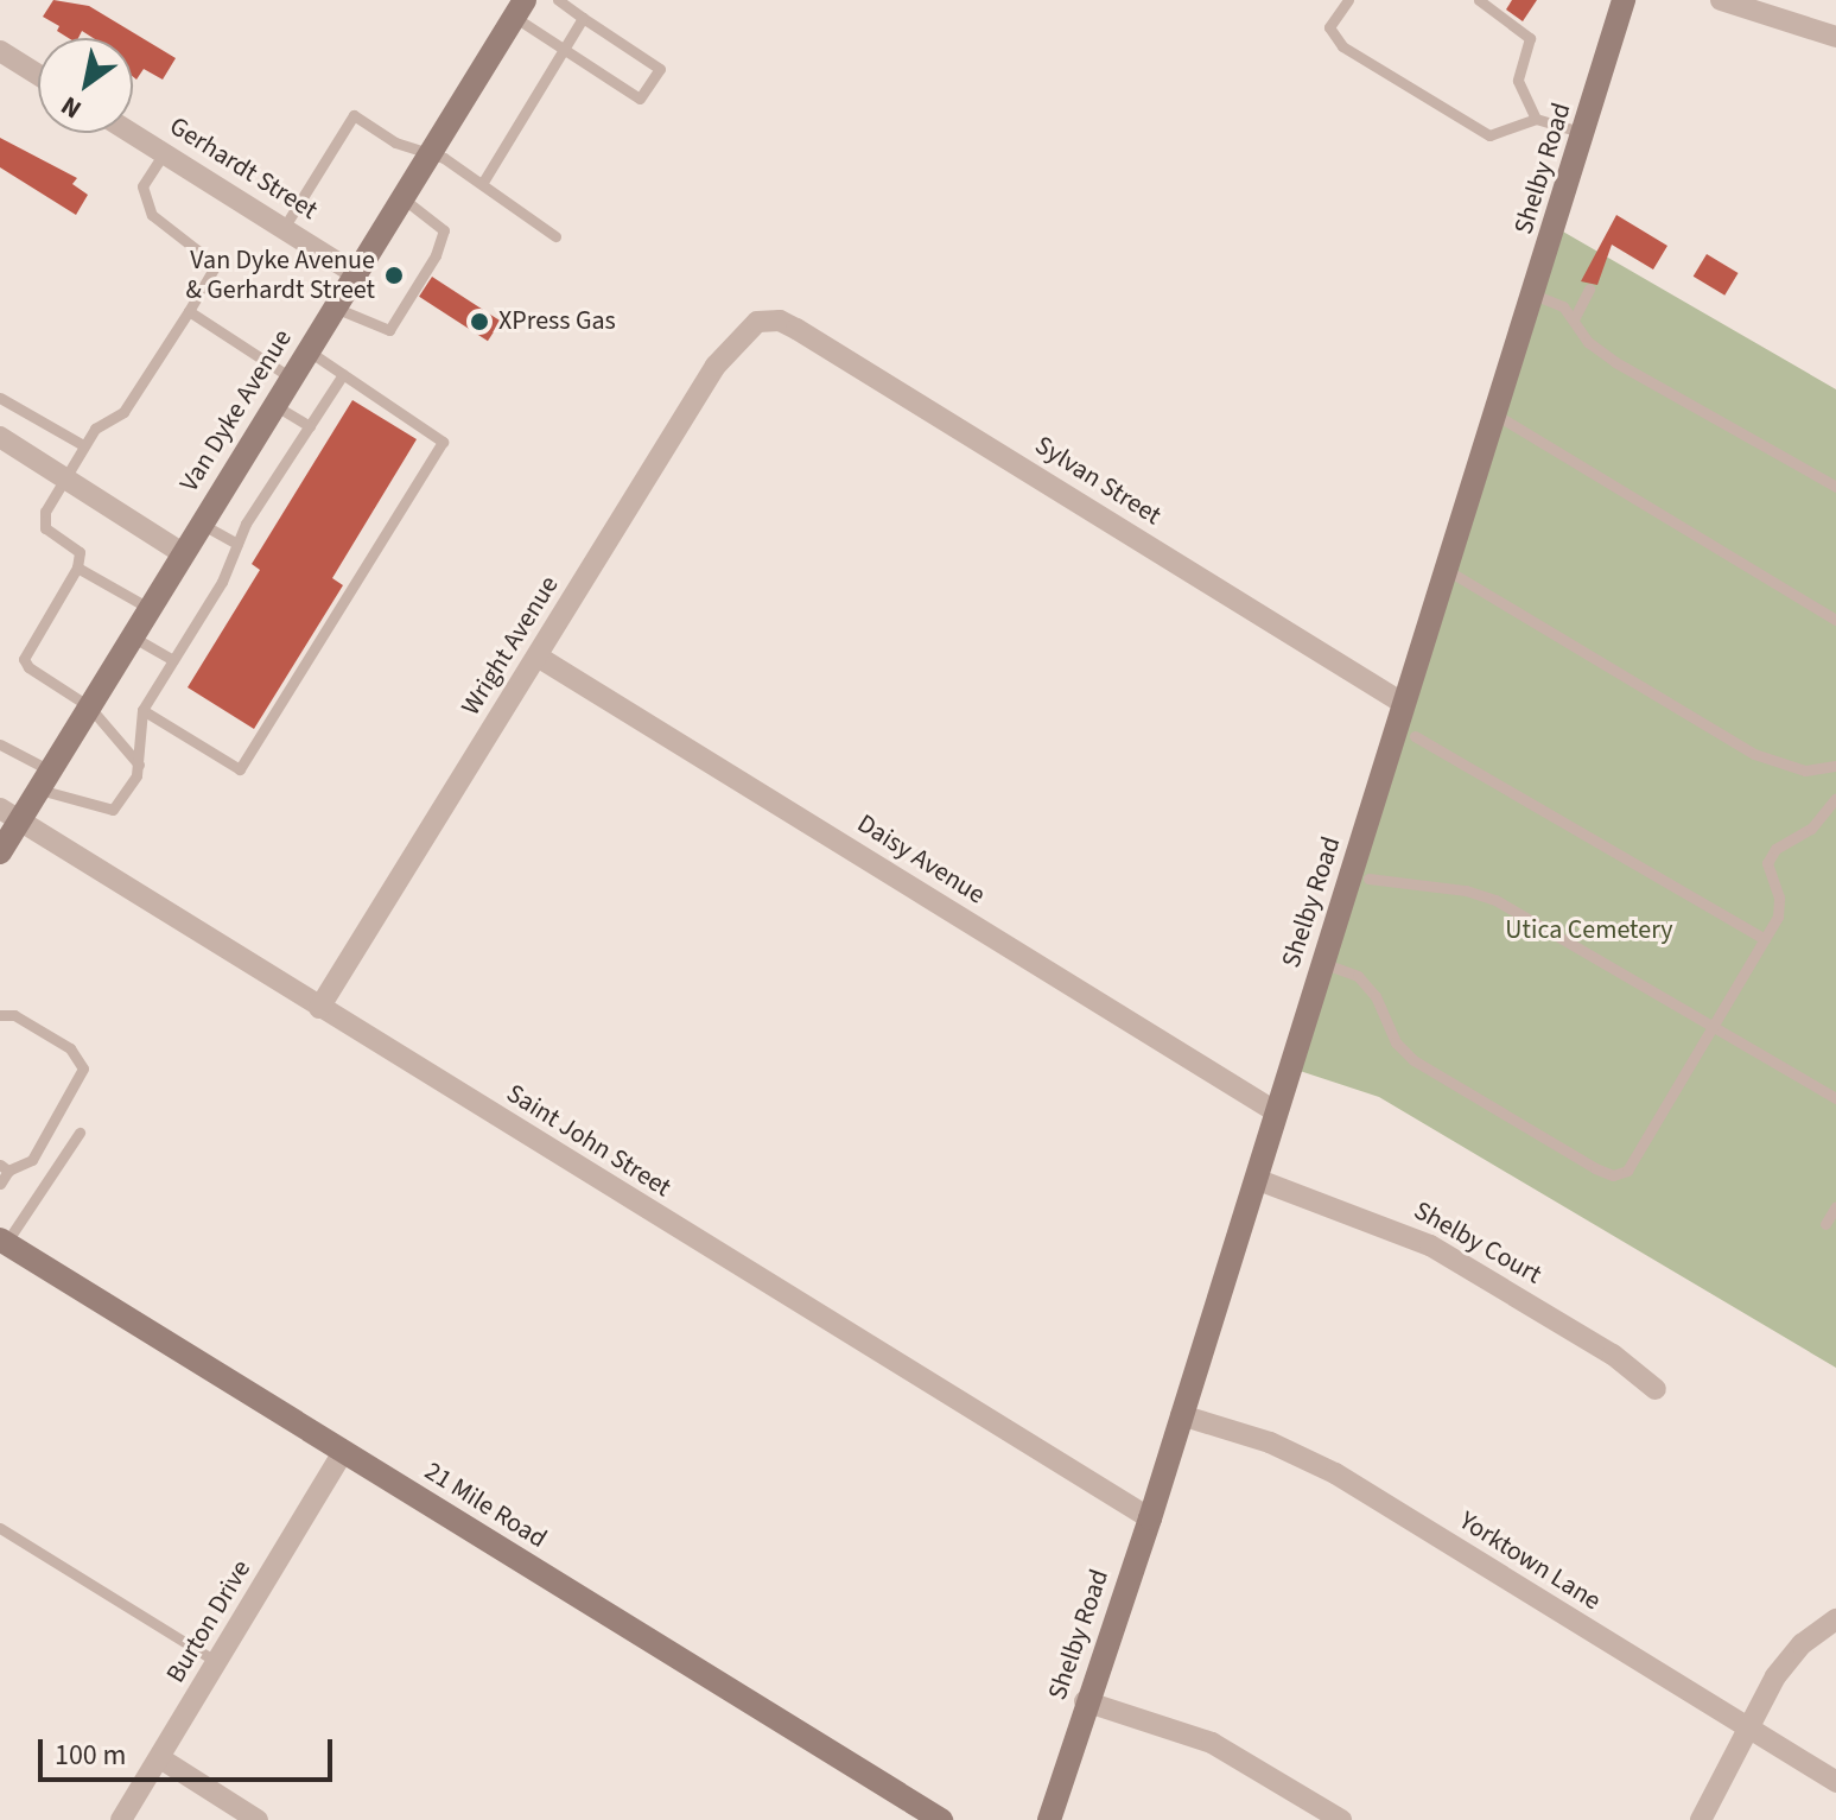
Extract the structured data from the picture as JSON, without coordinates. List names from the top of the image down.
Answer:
{
  "streets": {
    "street": [
      "Gerhardt Street",
      "Shelby Road",
      "Van Dyke Avenue",
      "Sylvan Street",
      "Wright Avenue",
      "Daisy Avenue",
      "Saint John Street",
      "Shelby Court",
      "21 Mile Road",
      "Yorktown Lane",
      "Burton Drive"
    ]
  },
  "crossings": [
    ["Gerhardt Street", "Van Dyke Avenue"],
    ["Shelby Road", "Sylvan Street"],
    ["Shelby Road", "Daisy Avenue"],
    ["Shelby Road", "Saint John Street"],
    ["Shelby Road", "Shelby Court"],
    ["Shelby Road", "Yorktown Lane"],
    ["Van Dyke Avenue", "Saint John Street"],
    ["Sylvan Street", "Wright Avenue"],
    ["Wright Avenue", "Daisy Avenue"],
    ["Wright Avenue", "Saint John Street"],
    ["21 Mile Road", "Burton Drive"]
  ],
  "parks": ["Utica Cemetery"],
  "places": ["Van Dyke Avenue & Gerhardt Street", "XPress Gas"],
  "scale_bar": "100 m",
  "north": "bottom left"
}
